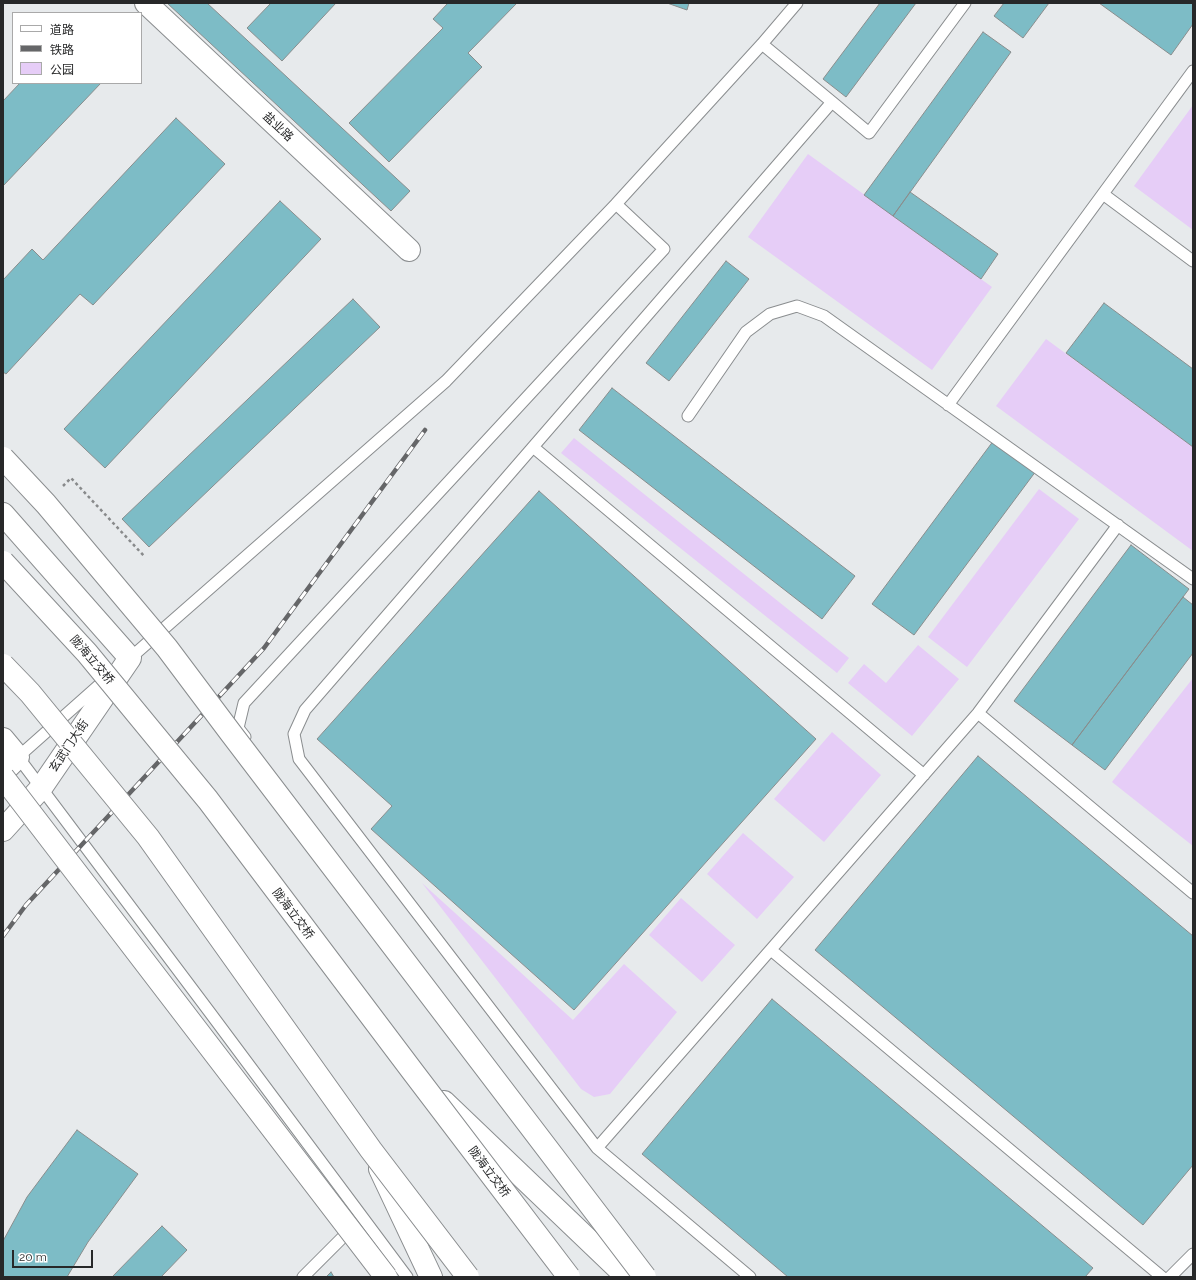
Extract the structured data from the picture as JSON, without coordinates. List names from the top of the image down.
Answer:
{
  "streets": {
    "main road": ["盐业路", "陇海立交桥", "玄武门大街"]
  },
  "legend": ["道路", "铁路", "公园"],
  "scale_bar": "20 m"
}
